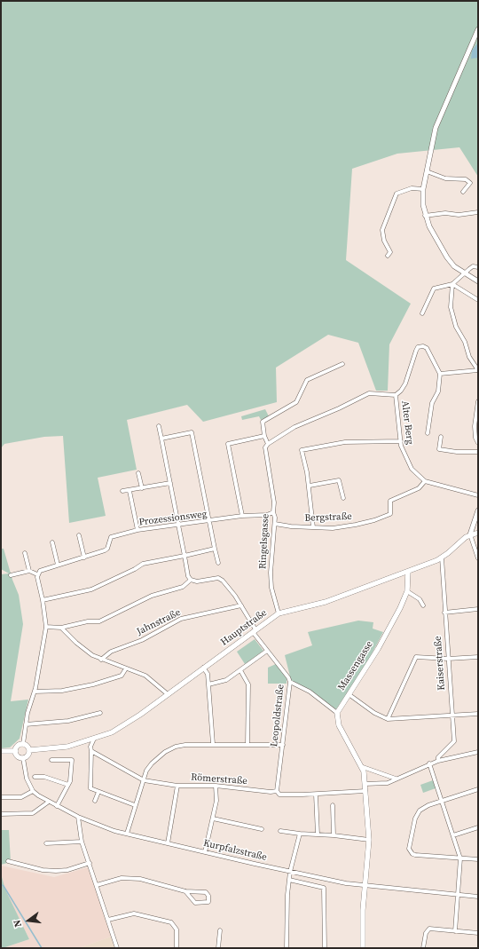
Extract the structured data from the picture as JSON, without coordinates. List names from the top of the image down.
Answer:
{
  "streets": {
    "main road": ["Hauptstraße", "Massengasse"],
    "street": [
      "Alter Berg",
      "Bergstraße",
      "Prozessionsweg",
      "Ringelsgasse",
      "Jahnstraße",
      "Kaiserstraße",
      "Leopoldstraße",
      "Römerstraße",
      "Kurpfalzstraße"
    ]
  },
  "crossings": [
    ["Alter Berg", "Bergstraße"],
    ["Bergstraße", "Ringelsgasse"],
    ["Prozessionsweg", "Ringelsgasse"],
    ["Ringelsgasse", "Hauptstraße"],
    ["Hauptstraße", "Kaiserstraße"],
    ["Hauptstraße", "Massengasse"],
    ["Hauptstraße", "Leopoldstraße"],
    ["Leopoldstraße", "Römerstraße"]
  ],
  "north": "left"
}
